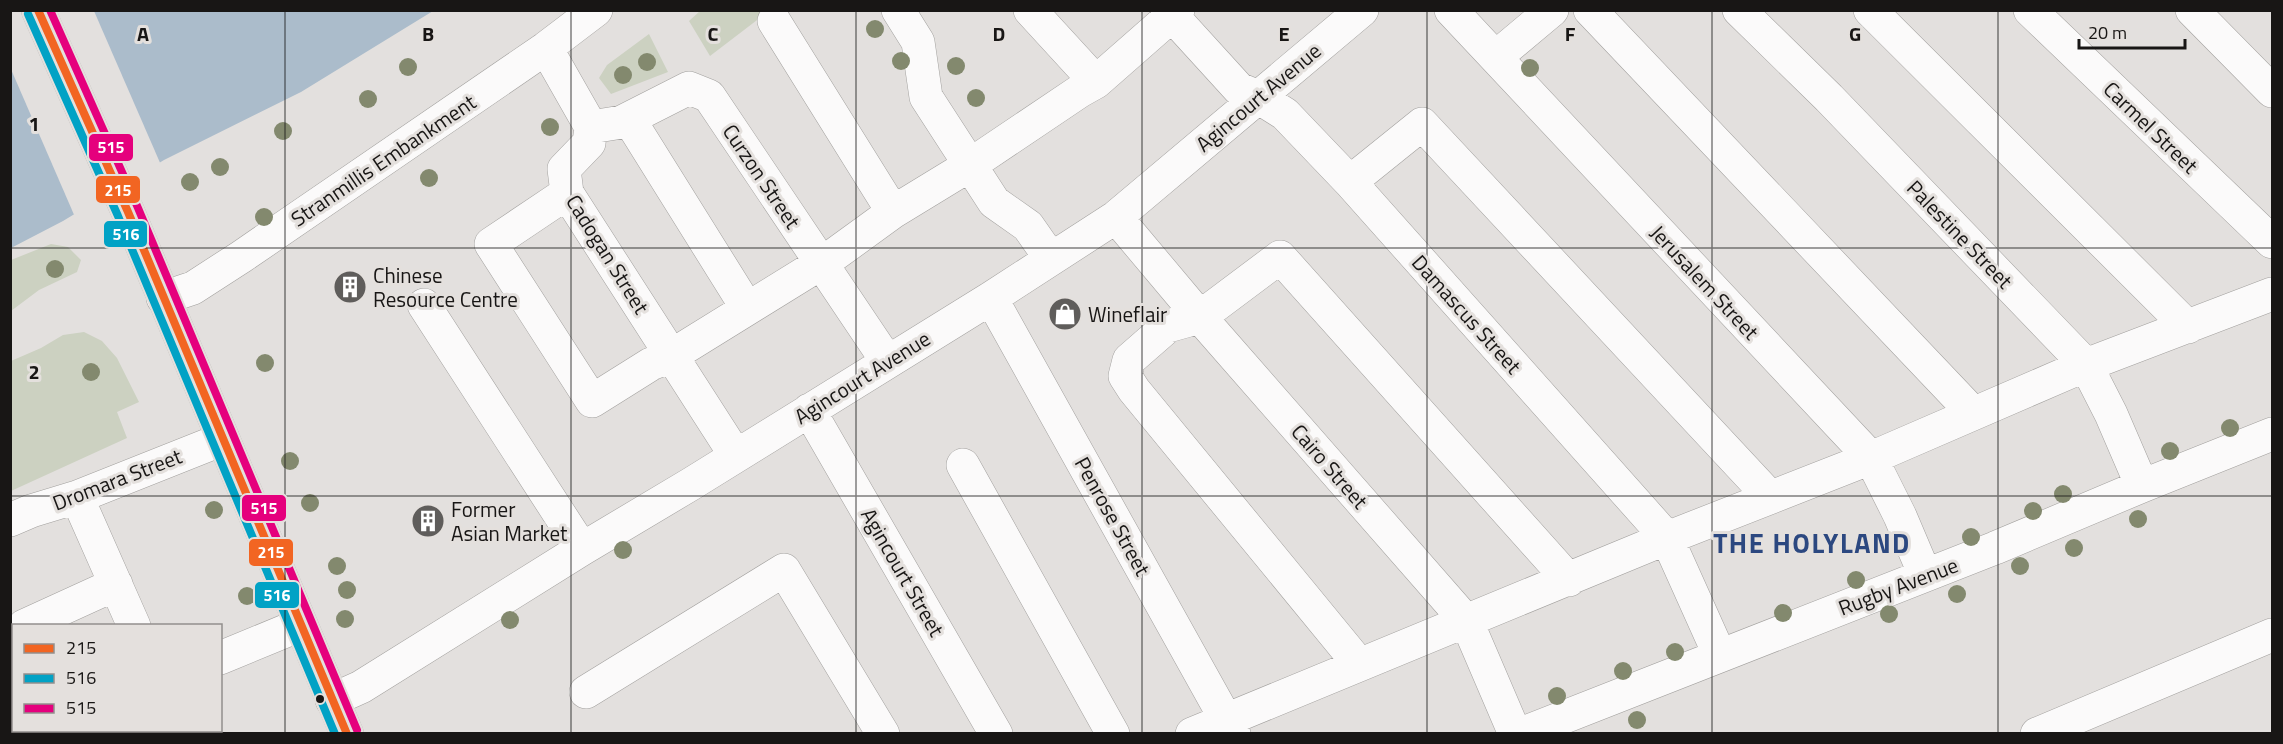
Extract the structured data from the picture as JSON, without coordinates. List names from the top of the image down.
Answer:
{
  "streets": {
    "street": [
      "Agincourt Avenue",
      "Carmel Street",
      "Stranmillis Embankment",
      "Curzon Street",
      "Palestine Street",
      "Cadogan Street",
      "Jerusalem Street",
      "Damascus Street",
      "Cairo Street",
      "Dromara Street",
      "Penrose Street",
      "Agincourt Street",
      "Rugby Avenue"
    ]
  },
  "crossings": [
    ["Agincourt Avenue", "Curzon Street"],
    ["Agincourt Avenue", "Cadogan Street"],
    ["Agincourt Avenue", "Damascus Street"],
    ["Agincourt Avenue", "Cairo Street"],
    ["Agincourt Avenue", "Penrose Street"],
    ["Agincourt Avenue", "Agincourt Street"],
    ["Curzon Street", "Cadogan Street"],
    ["Palestine Street", "Rugby Avenue"],
    ["Jerusalem Street", "Rugby Avenue"],
    ["Damascus Street", "Rugby Avenue"]
  ],
  "districts": ["THE HOLYLAND"],
  "places": {
    "building": ["Chinese Resource Centre", "Former Asian Market"],
    "shop": ["Wineflair"]
  },
  "lines": ["transit line 215", "transit line 515", "transit line 516"],
  "legend": ["215", "516", "515"],
  "scale_bar": "20 m",
  "grid": {
    "columns": [
      "A",
      "B",
      "C",
      "D",
      "E",
      "F",
      "G"
    ],
    "rows": ["1", "2"]
  }
}
